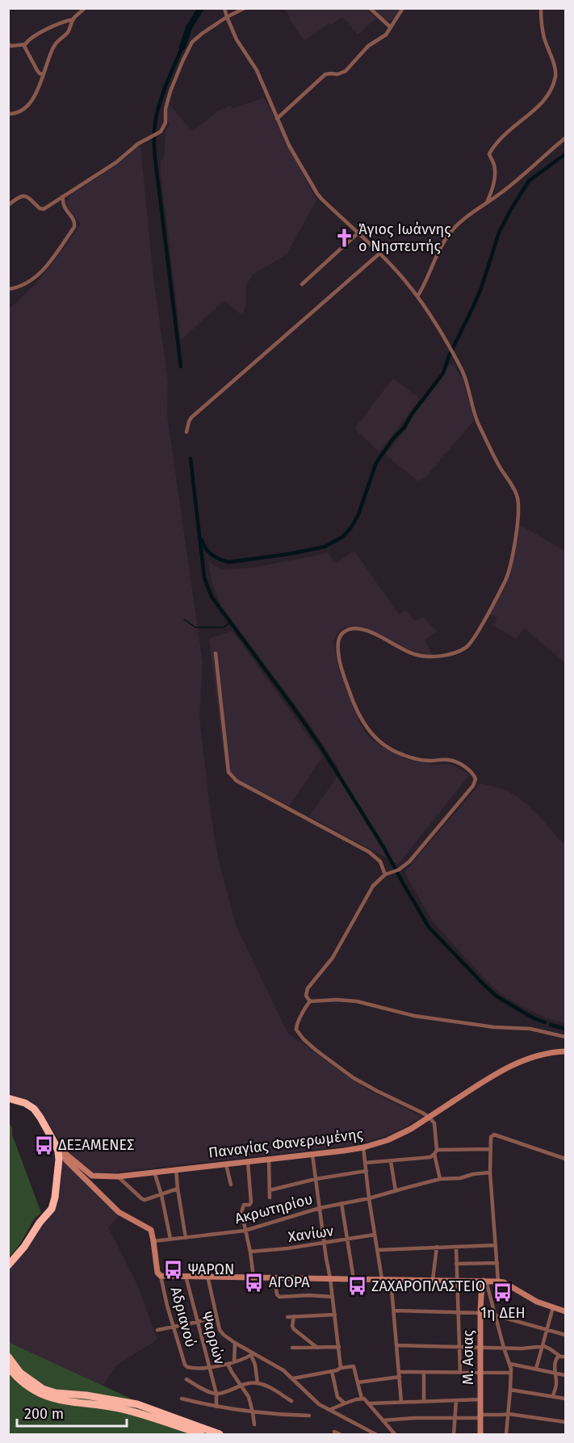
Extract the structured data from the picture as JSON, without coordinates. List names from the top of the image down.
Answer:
{
  "streets": {
    "street": [
      "Παναγίας Φανερωμένης",
      "Ακρωτηρίου",
      "Χανίων",
      "Αδριανού",
      "Ψαρρών",
      "Μ. Ασιας"
    ]
  },
  "crossings": [
    ["Αδριανού", "Ψαρρών"]
  ],
  "places": {
    "church": ["Άγιος Ιωάννης ο Νηστευτής"],
    "bus stop": [
      "ΔΕΞΑΜΕΝΕΣ",
      "ΨΑΡΩΝ",
      "ΑΓΟΡΑ",
      "ΖΑΧΑΡΟΠΛΑΣΤΕΙΟ",
      "1η ΔΕΗ"
    ]
  },
  "scale_bar": "200 m"
}
